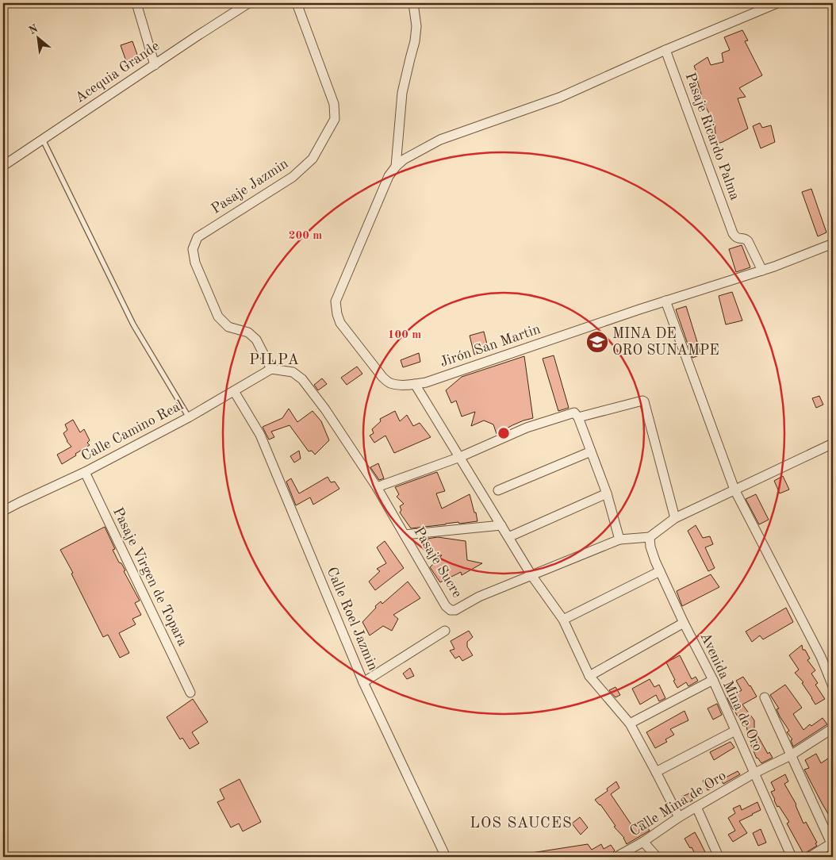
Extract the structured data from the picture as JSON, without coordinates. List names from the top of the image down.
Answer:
{
  "streets": {
    "street": [
      "Acequia Grande",
      "Pasaje Ricardo Palma",
      "Pasaje Jazmin",
      "Jirón San Martin",
      "Calle Camino Real",
      "Pasaje Sucre",
      "Pasaje Virgen de Topara",
      "Calle Roel Jazmin",
      "Avenida Mina de Oro",
      "Calle Mina de Oro"
    ]
  },
  "crossings": [
    ["Pasaje Ricardo Palma", "Jirón San Martin"],
    ["Pasaje Jazmin", "Calle Camino Real"],
    ["Pasaje Jazmin", "Pasaje Sucre"],
    ["Calle Camino Real", "Pasaje Sucre"],
    ["Calle Camino Real", "Pasaje Virgen de Topara"],
    ["Calle Camino Real", "Calle Roel Jazmin"],
    ["Pasaje Sucre", "Avenida Mina de Oro"],
    ["Avenida Mina de Oro", "Calle Mina de Oro"]
  ],
  "districts": ["PILPA", "LOS SAUCES"],
  "places": {
    "school or university": ["MINA DE ORO SUNAMPE"]
  },
  "north": "top left",
  "rings": ["200 m", "100 m"]
}
